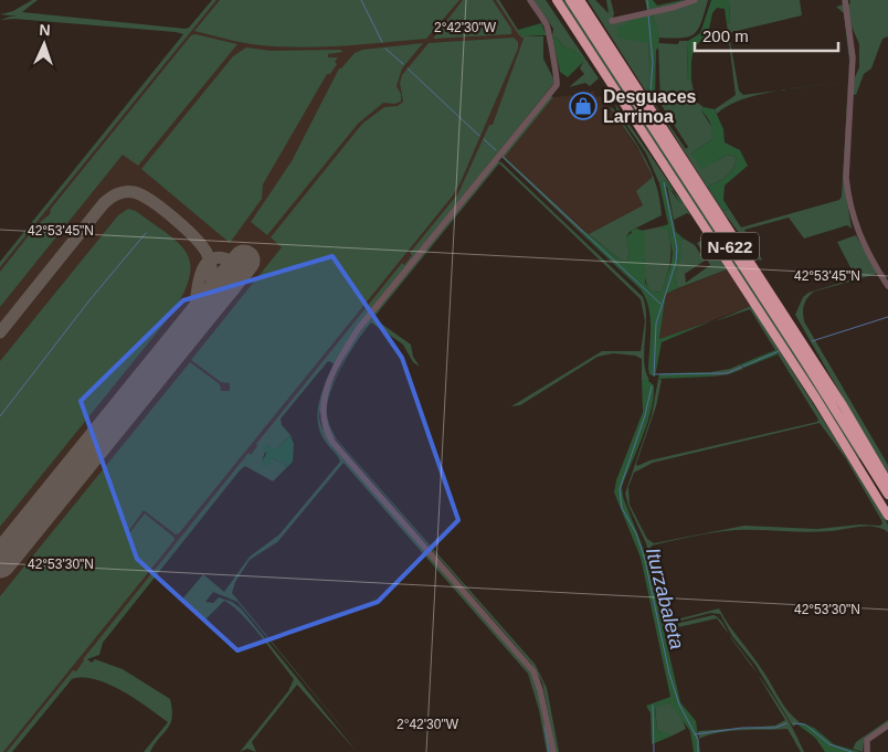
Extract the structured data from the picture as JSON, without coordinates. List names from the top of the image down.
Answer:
{
  "streets": {
    "highway": ["N-622"]
  },
  "water": ["Iturzabaleta"],
  "places": {
    "shop": ["Desguaces Larrinoa"]
  },
  "scale_bar": "200 m",
  "north": "top",
  "coordinates": ["2°42'30\"W", "42°53'45\"N", "42°53'30\"N"]
}
